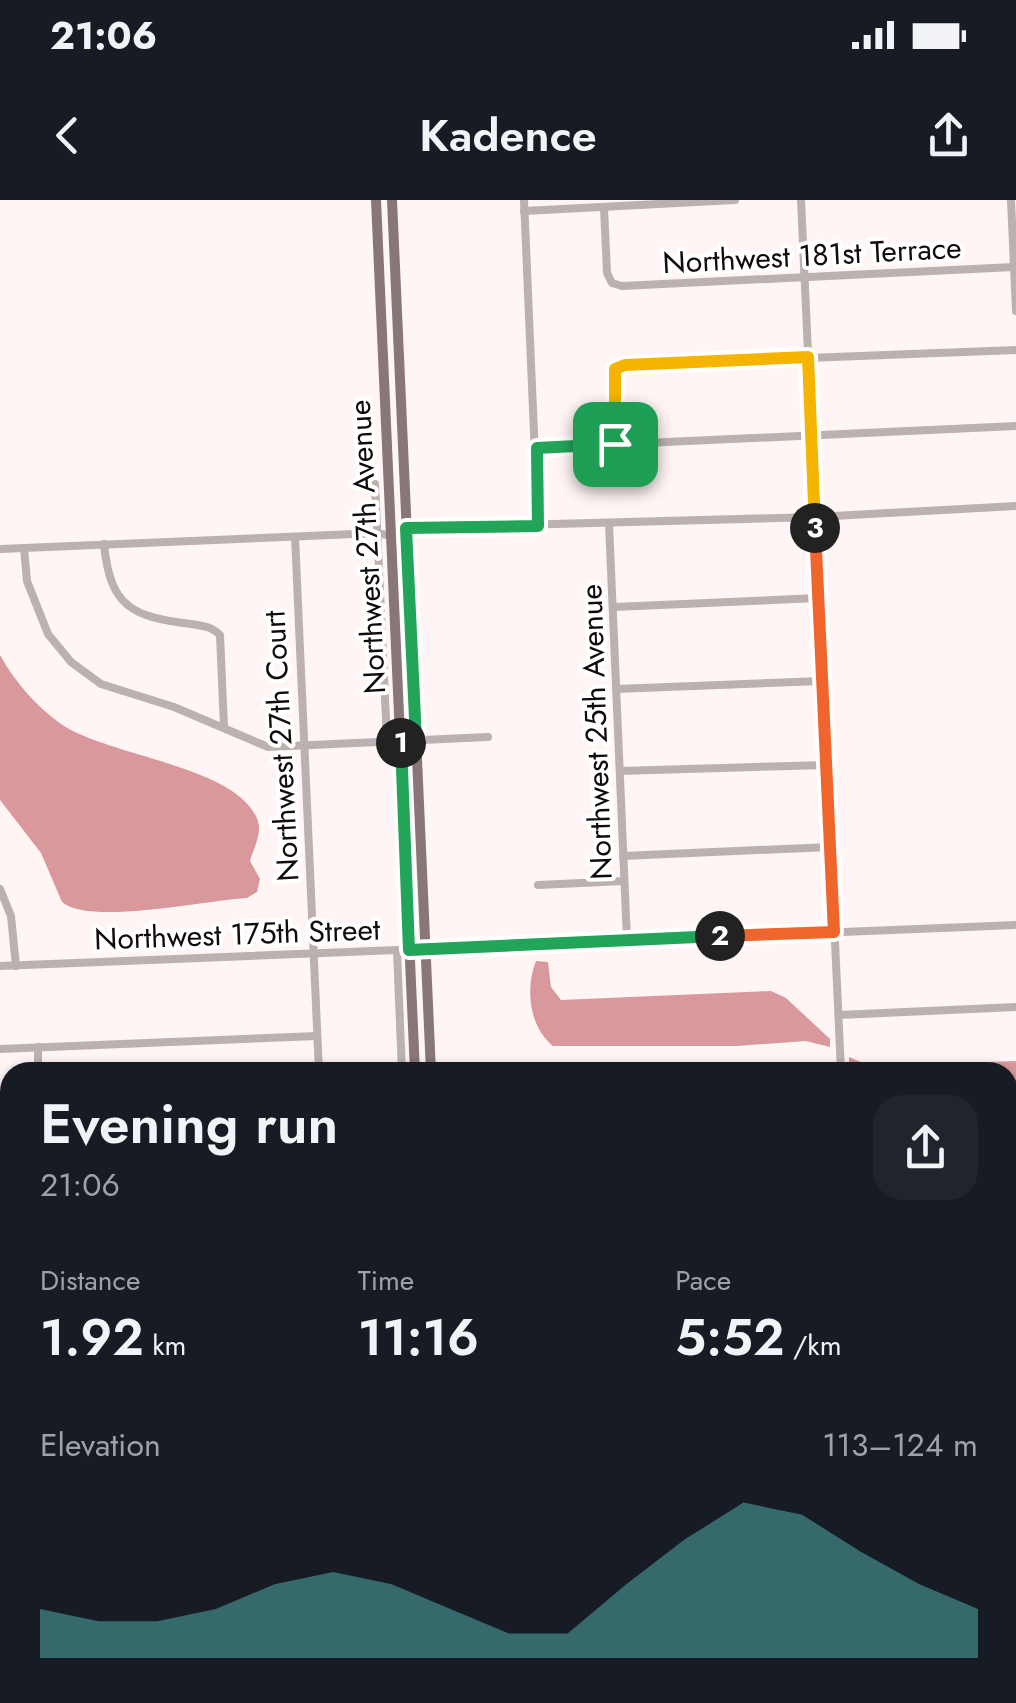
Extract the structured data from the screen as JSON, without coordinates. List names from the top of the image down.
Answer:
{
  "streets": {
    "main road": ["Northwest 27th Avenue"],
    "street": [
      "Northwest 181st Terrace",
      "Northwest 25th Avenue",
      "Northwest 27th Court",
      "Northwest 175th Street"
    ]
  },
  "crossings": [
    ["Northwest 27th Avenue", "Northwest 175th Street"],
    ["Northwest 25th Avenue", "Northwest 175th Street"],
    ["Northwest 27th Court", "Northwest 175th Street"]
  ],
  "page": {
    "status": "21:06",
    "header": "Kadence",
    "pins": ["3", "1", "2"],
    "heading": ["Evening run", "21:06"],
    "stats": [
      ["Distance", "1.92 km"],
      ["Time", "11:16"],
      ["Pace", "5:52 /km"]
    ],
    "chart": ["Elevation", "113–124 m"]
  }
}
